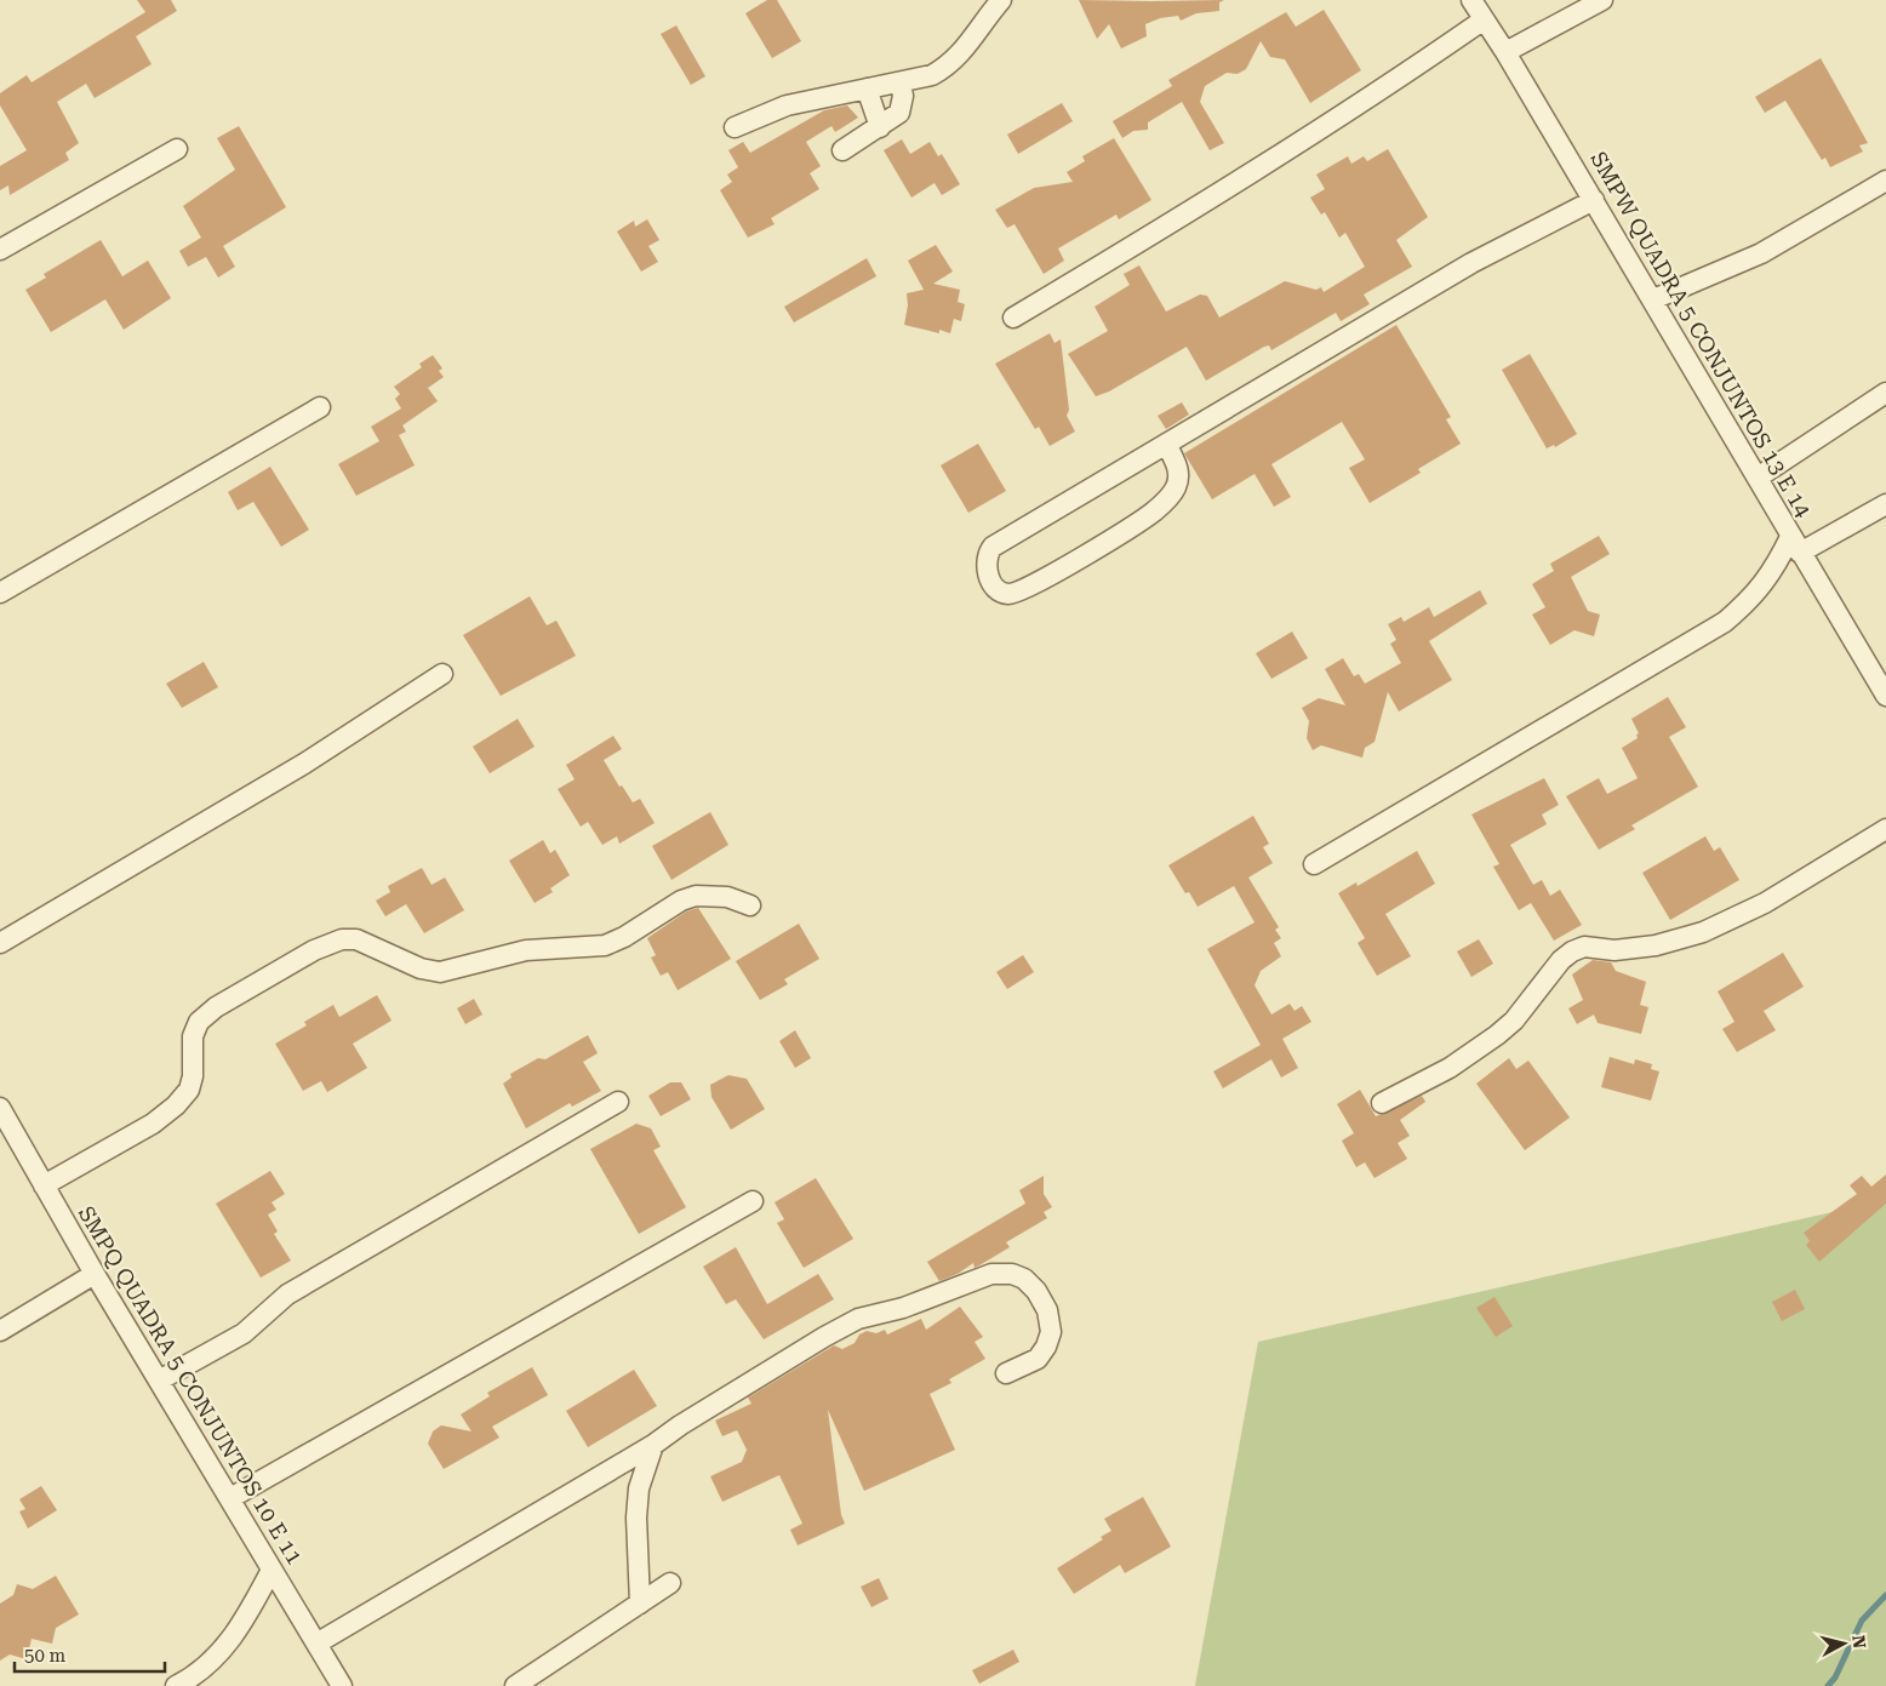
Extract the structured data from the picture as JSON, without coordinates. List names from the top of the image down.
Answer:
{
  "streets": {
    "street": ["SMPW QUADRA 5 CONJUNTOS 13 E 14", "SMPQ QUADRA 5 CONJUNTOS 10 E 11"]
  },
  "scale_bar": "50 m",
  "north": "right"
}
